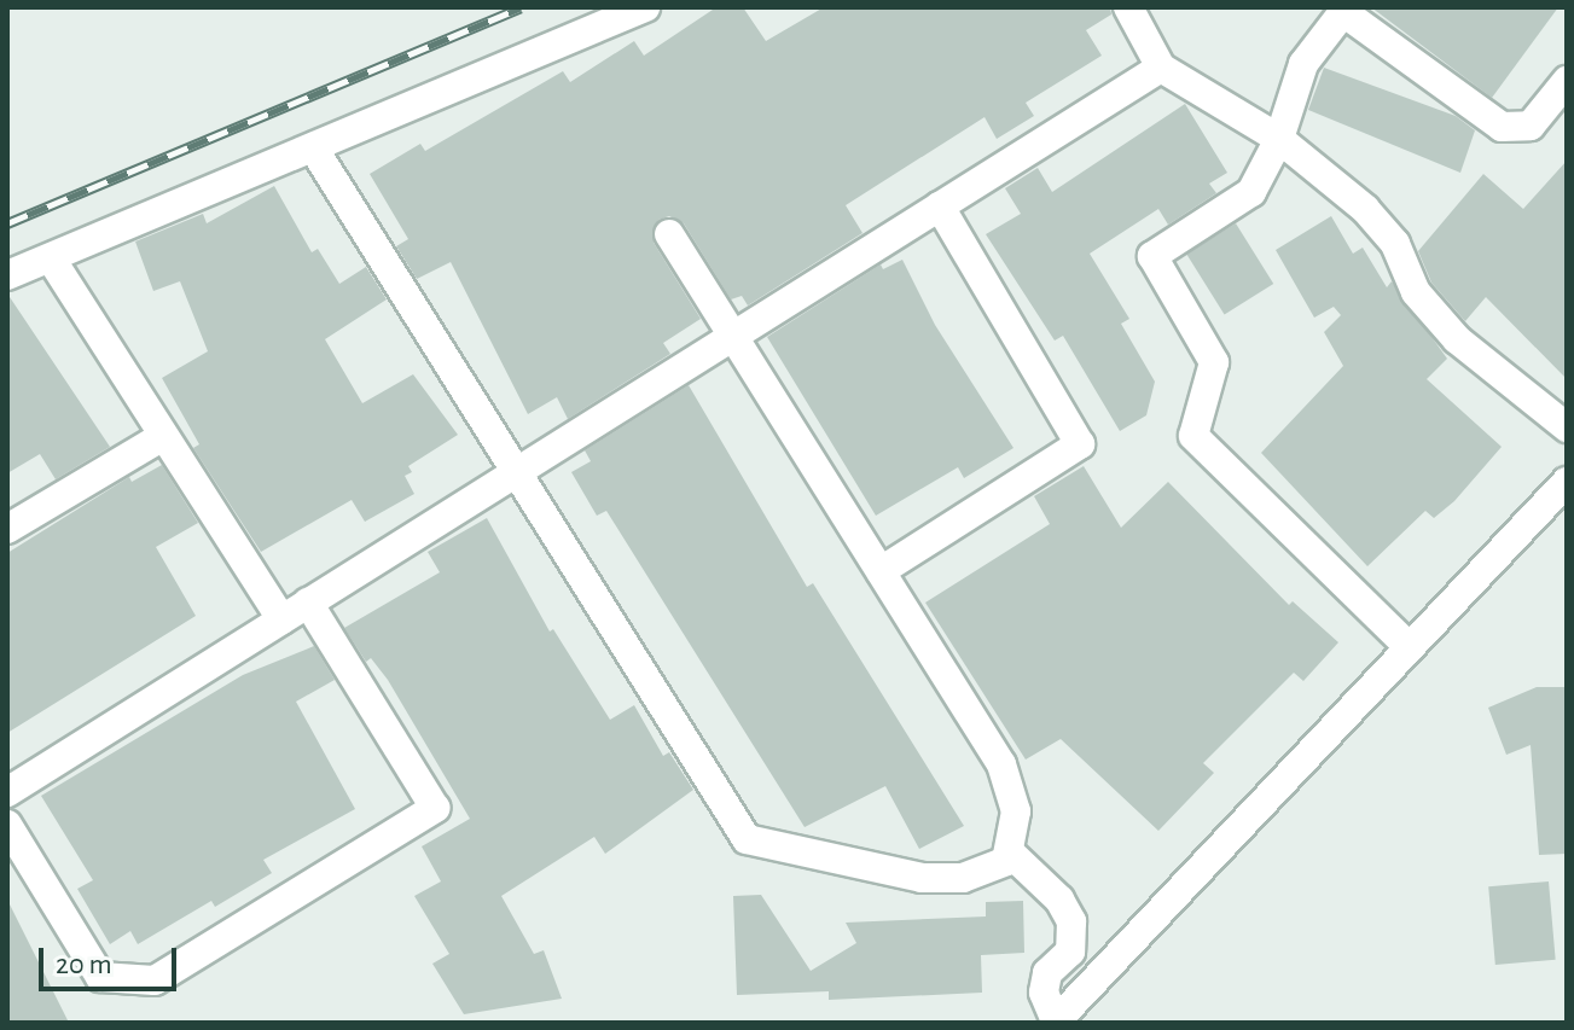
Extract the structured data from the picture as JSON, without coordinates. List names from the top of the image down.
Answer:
{
  "scale_bar": "20 m"
}
